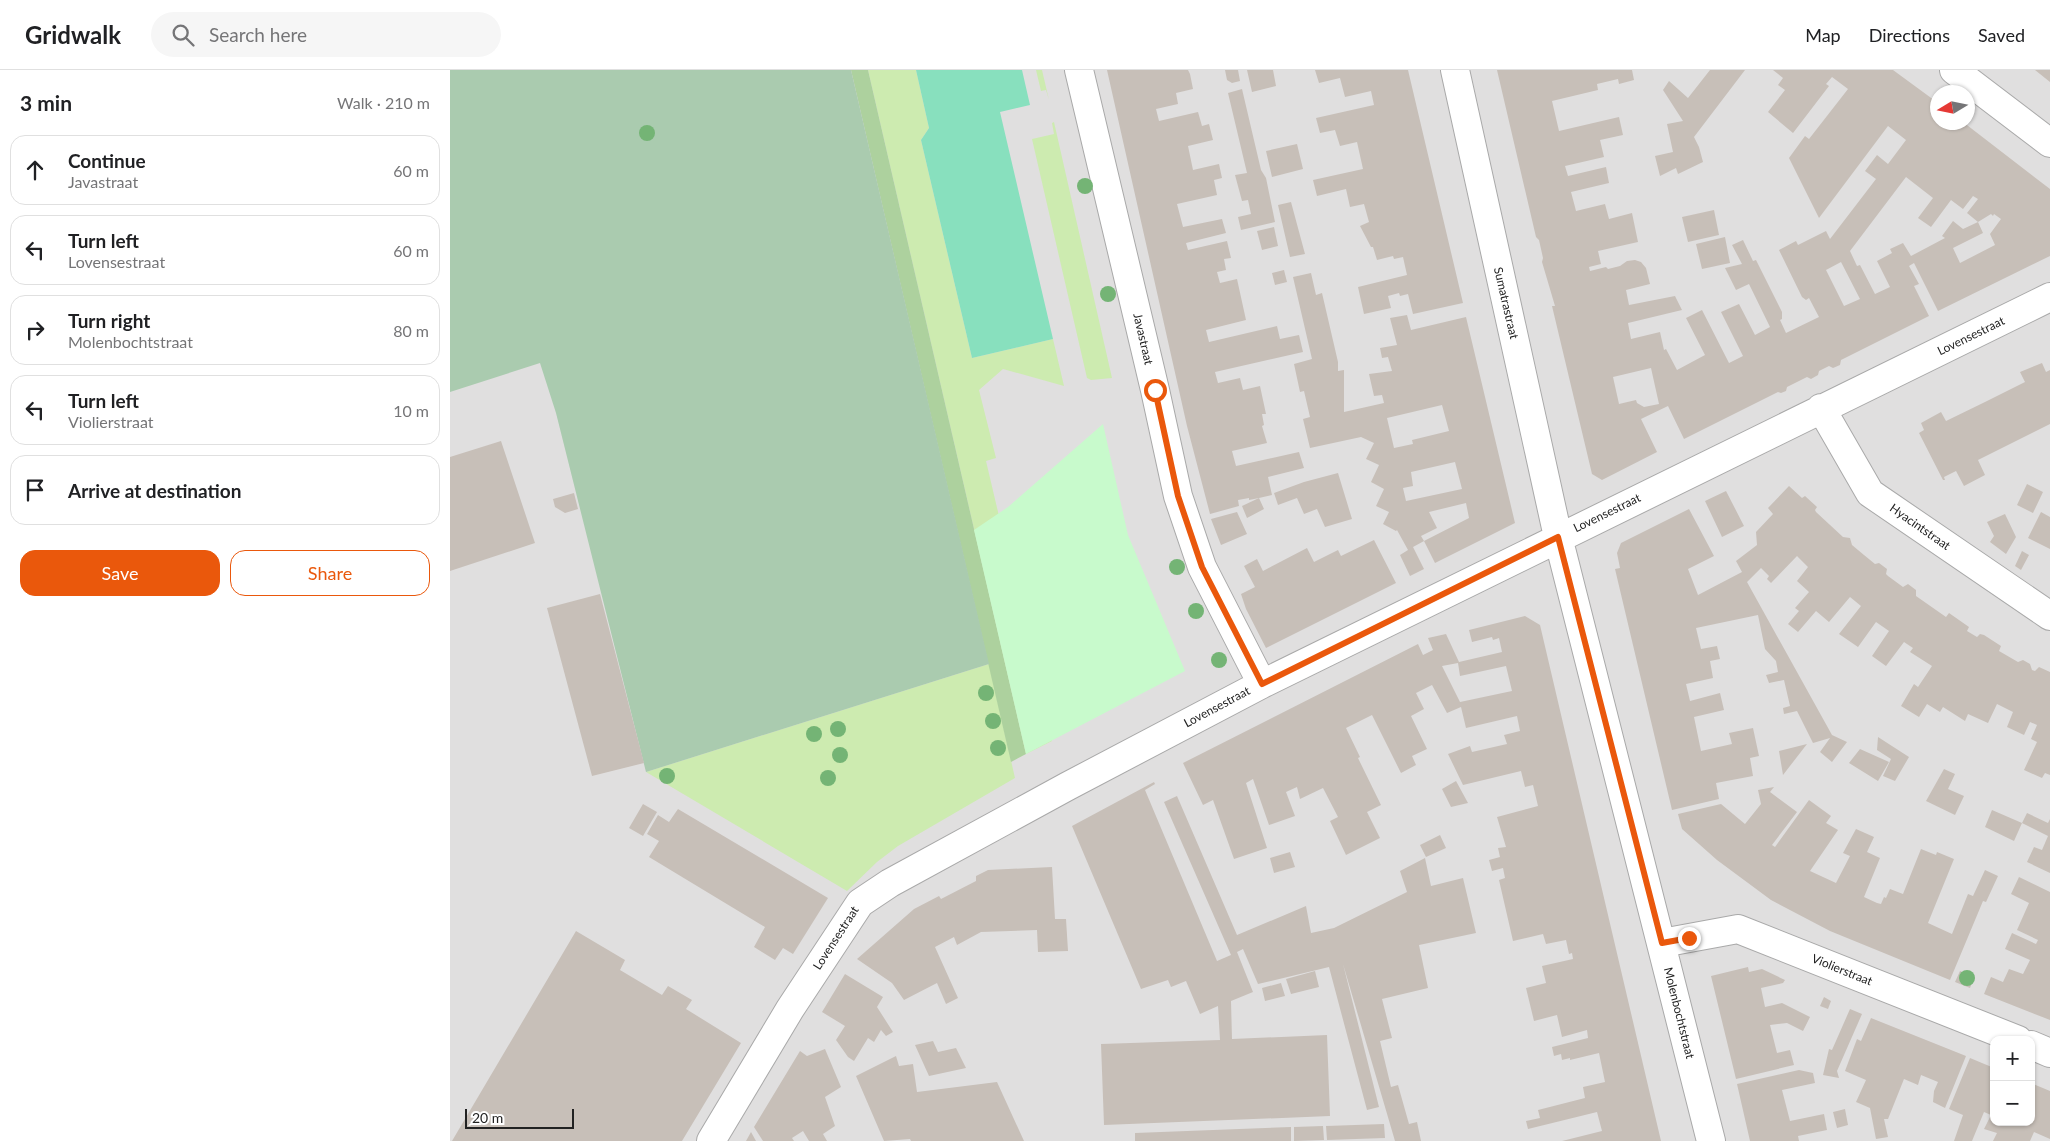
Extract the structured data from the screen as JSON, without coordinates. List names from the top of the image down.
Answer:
{
  "streets": {
    "street": [
      "Sumatrastraat",
      "Lovensestraat",
      "Javastraat",
      "Hyacintstraat",
      "Violierstraat",
      "Molenbochtstraat"
    ]
  },
  "crossings": [
    ["Sumatrastraat", "Lovensestraat"],
    ["Sumatrastraat", "Molenbochtstraat"],
    ["Lovensestraat", "Javastraat"],
    ["Lovensestraat", "Hyacintstraat"],
    ["Lovensestraat", "Molenbochtstraat"],
    ["Violierstraat", "Molenbochtstraat"]
  ],
  "scale_bar": "20 m",
  "north": "left",
  "page": {
    "header": "Gridwalk",
    "search": "Search here",
    "nav": ["Map", "Directions", "Saved"],
    "heading": ["3 min", "Walk · 210 m"],
    "list": [
      ["Continue", "Javastraat", "60 m"],
      ["Turn left", "Lovensestraat", "60 m"],
      ["Turn right", "Molenbochtstraat", "80 m"],
      ["Turn left", "Violierstraat", "10 m"],
      "Arrive at destination"
    ],
    "buttons": ["Save", "Share"],
    "map_buttons": ["+", "−"],
    "scale": "20 m"
  }
}
